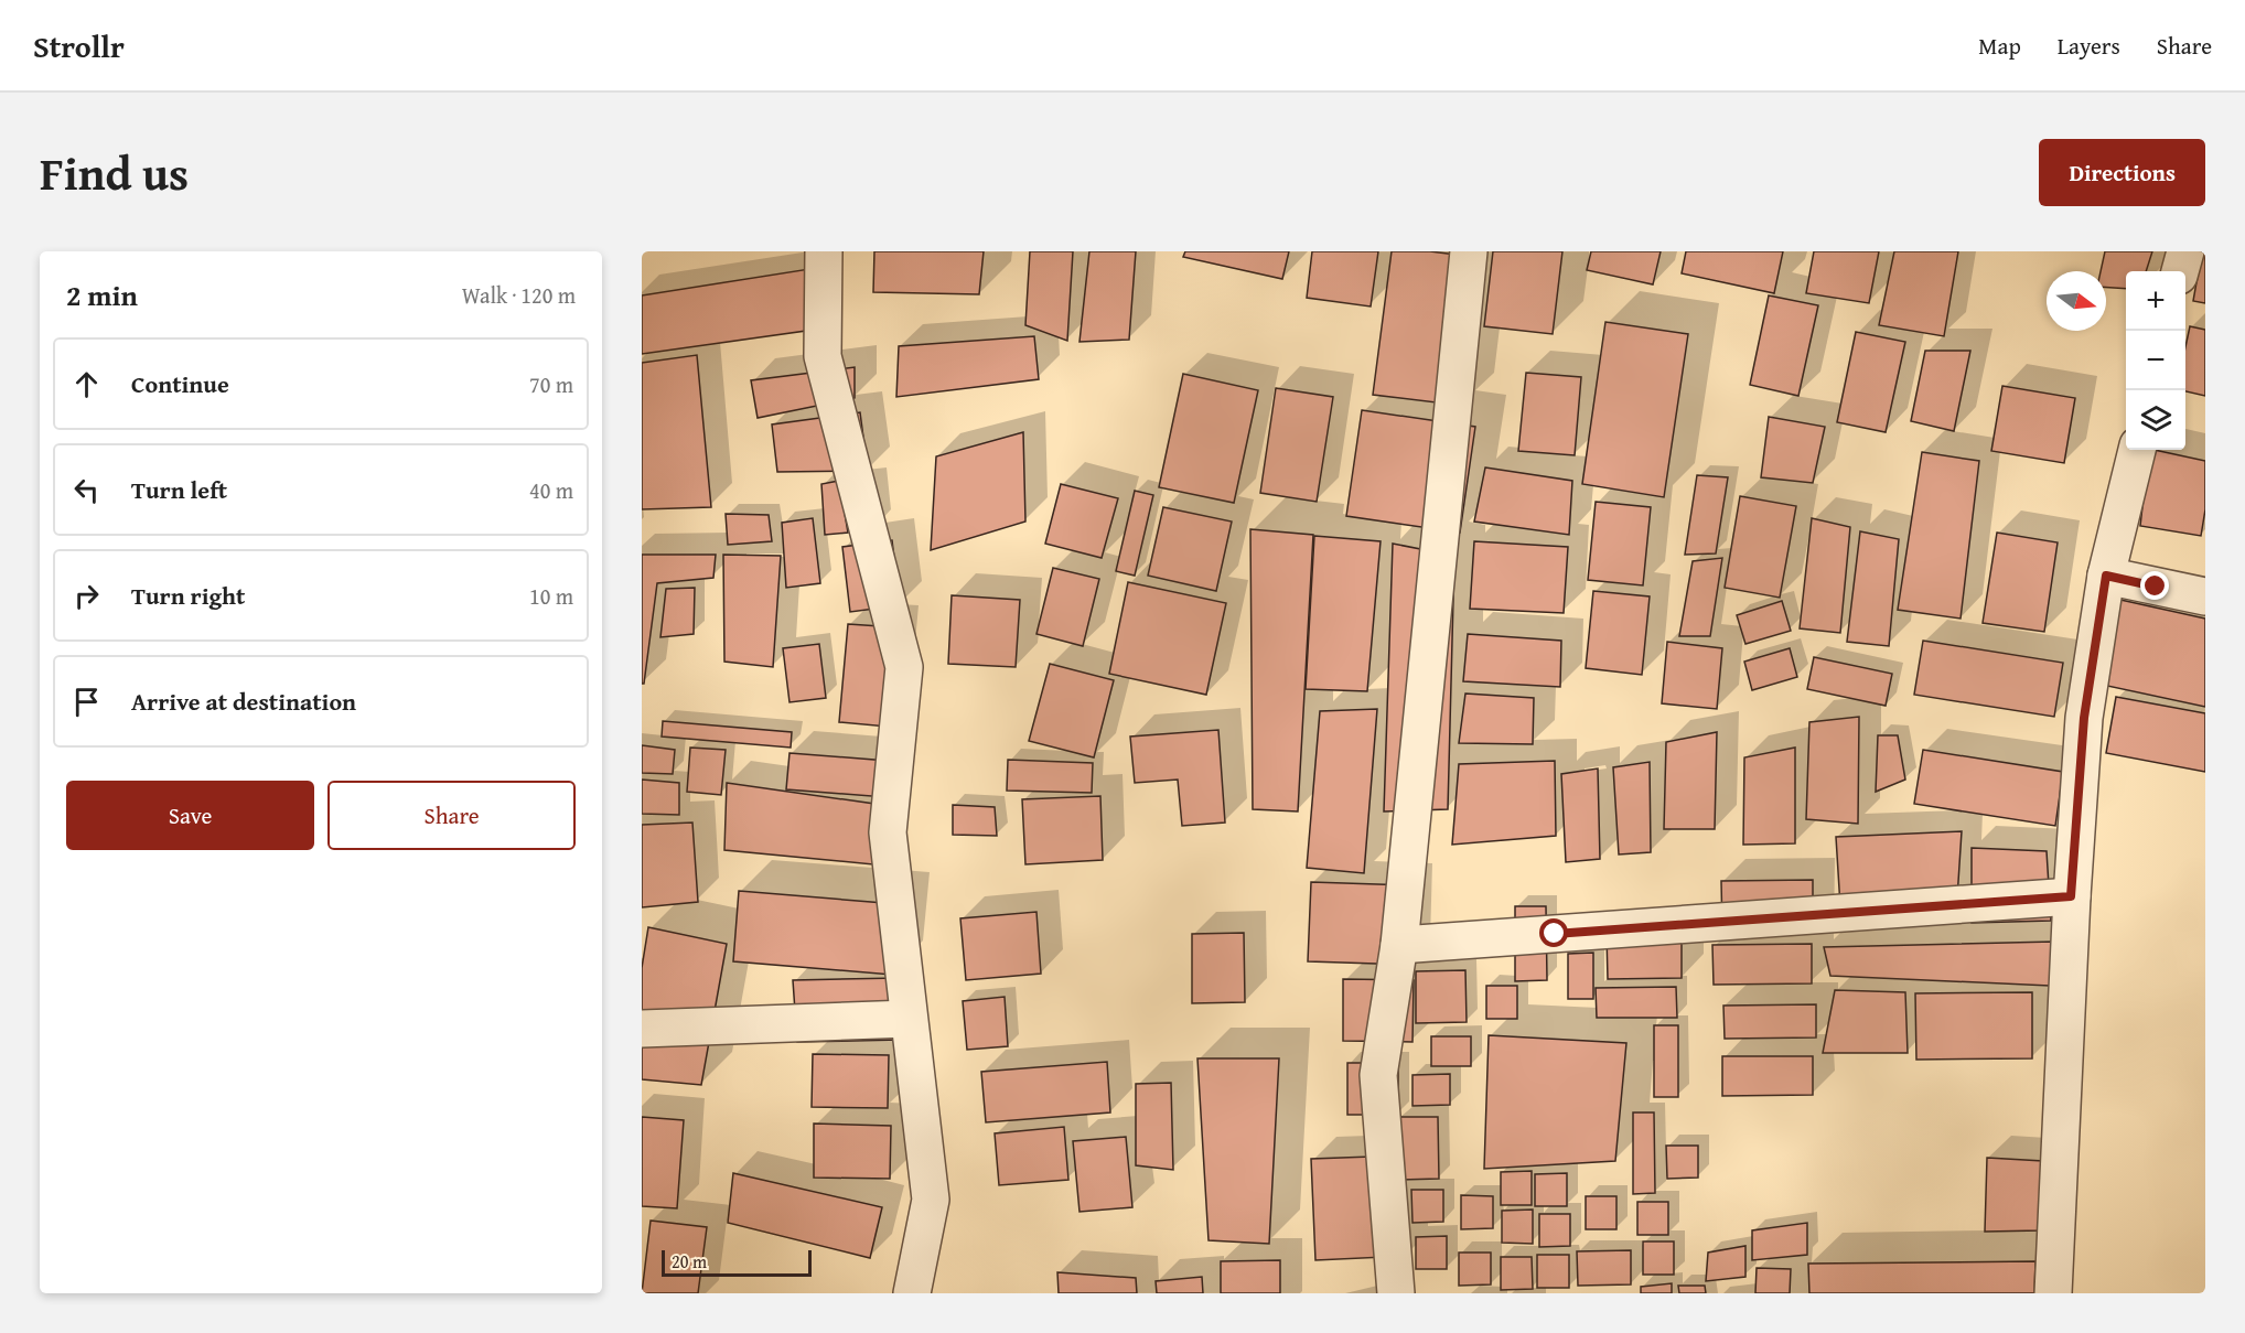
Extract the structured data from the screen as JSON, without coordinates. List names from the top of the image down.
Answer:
{
  "scale_bar": "20 m",
  "north": "right",
  "page": {
    "header": "Strollr",
    "nav": ["Map", "Layers", "Share"],
    "title": "Find us",
    "buttons": [
      "Directions",
      ["Save", "Share"]
    ],
    "heading": ["2 min", "Walk · 120 m"],
    "map_buttons": ["+", "−"],
    "list": [
      ["Continue", "70 m"],
      ["Turn left", "40 m"],
      ["Turn right", "10 m"],
      "Arrive at destination"
    ],
    "scale": "20 m"
  }
}
